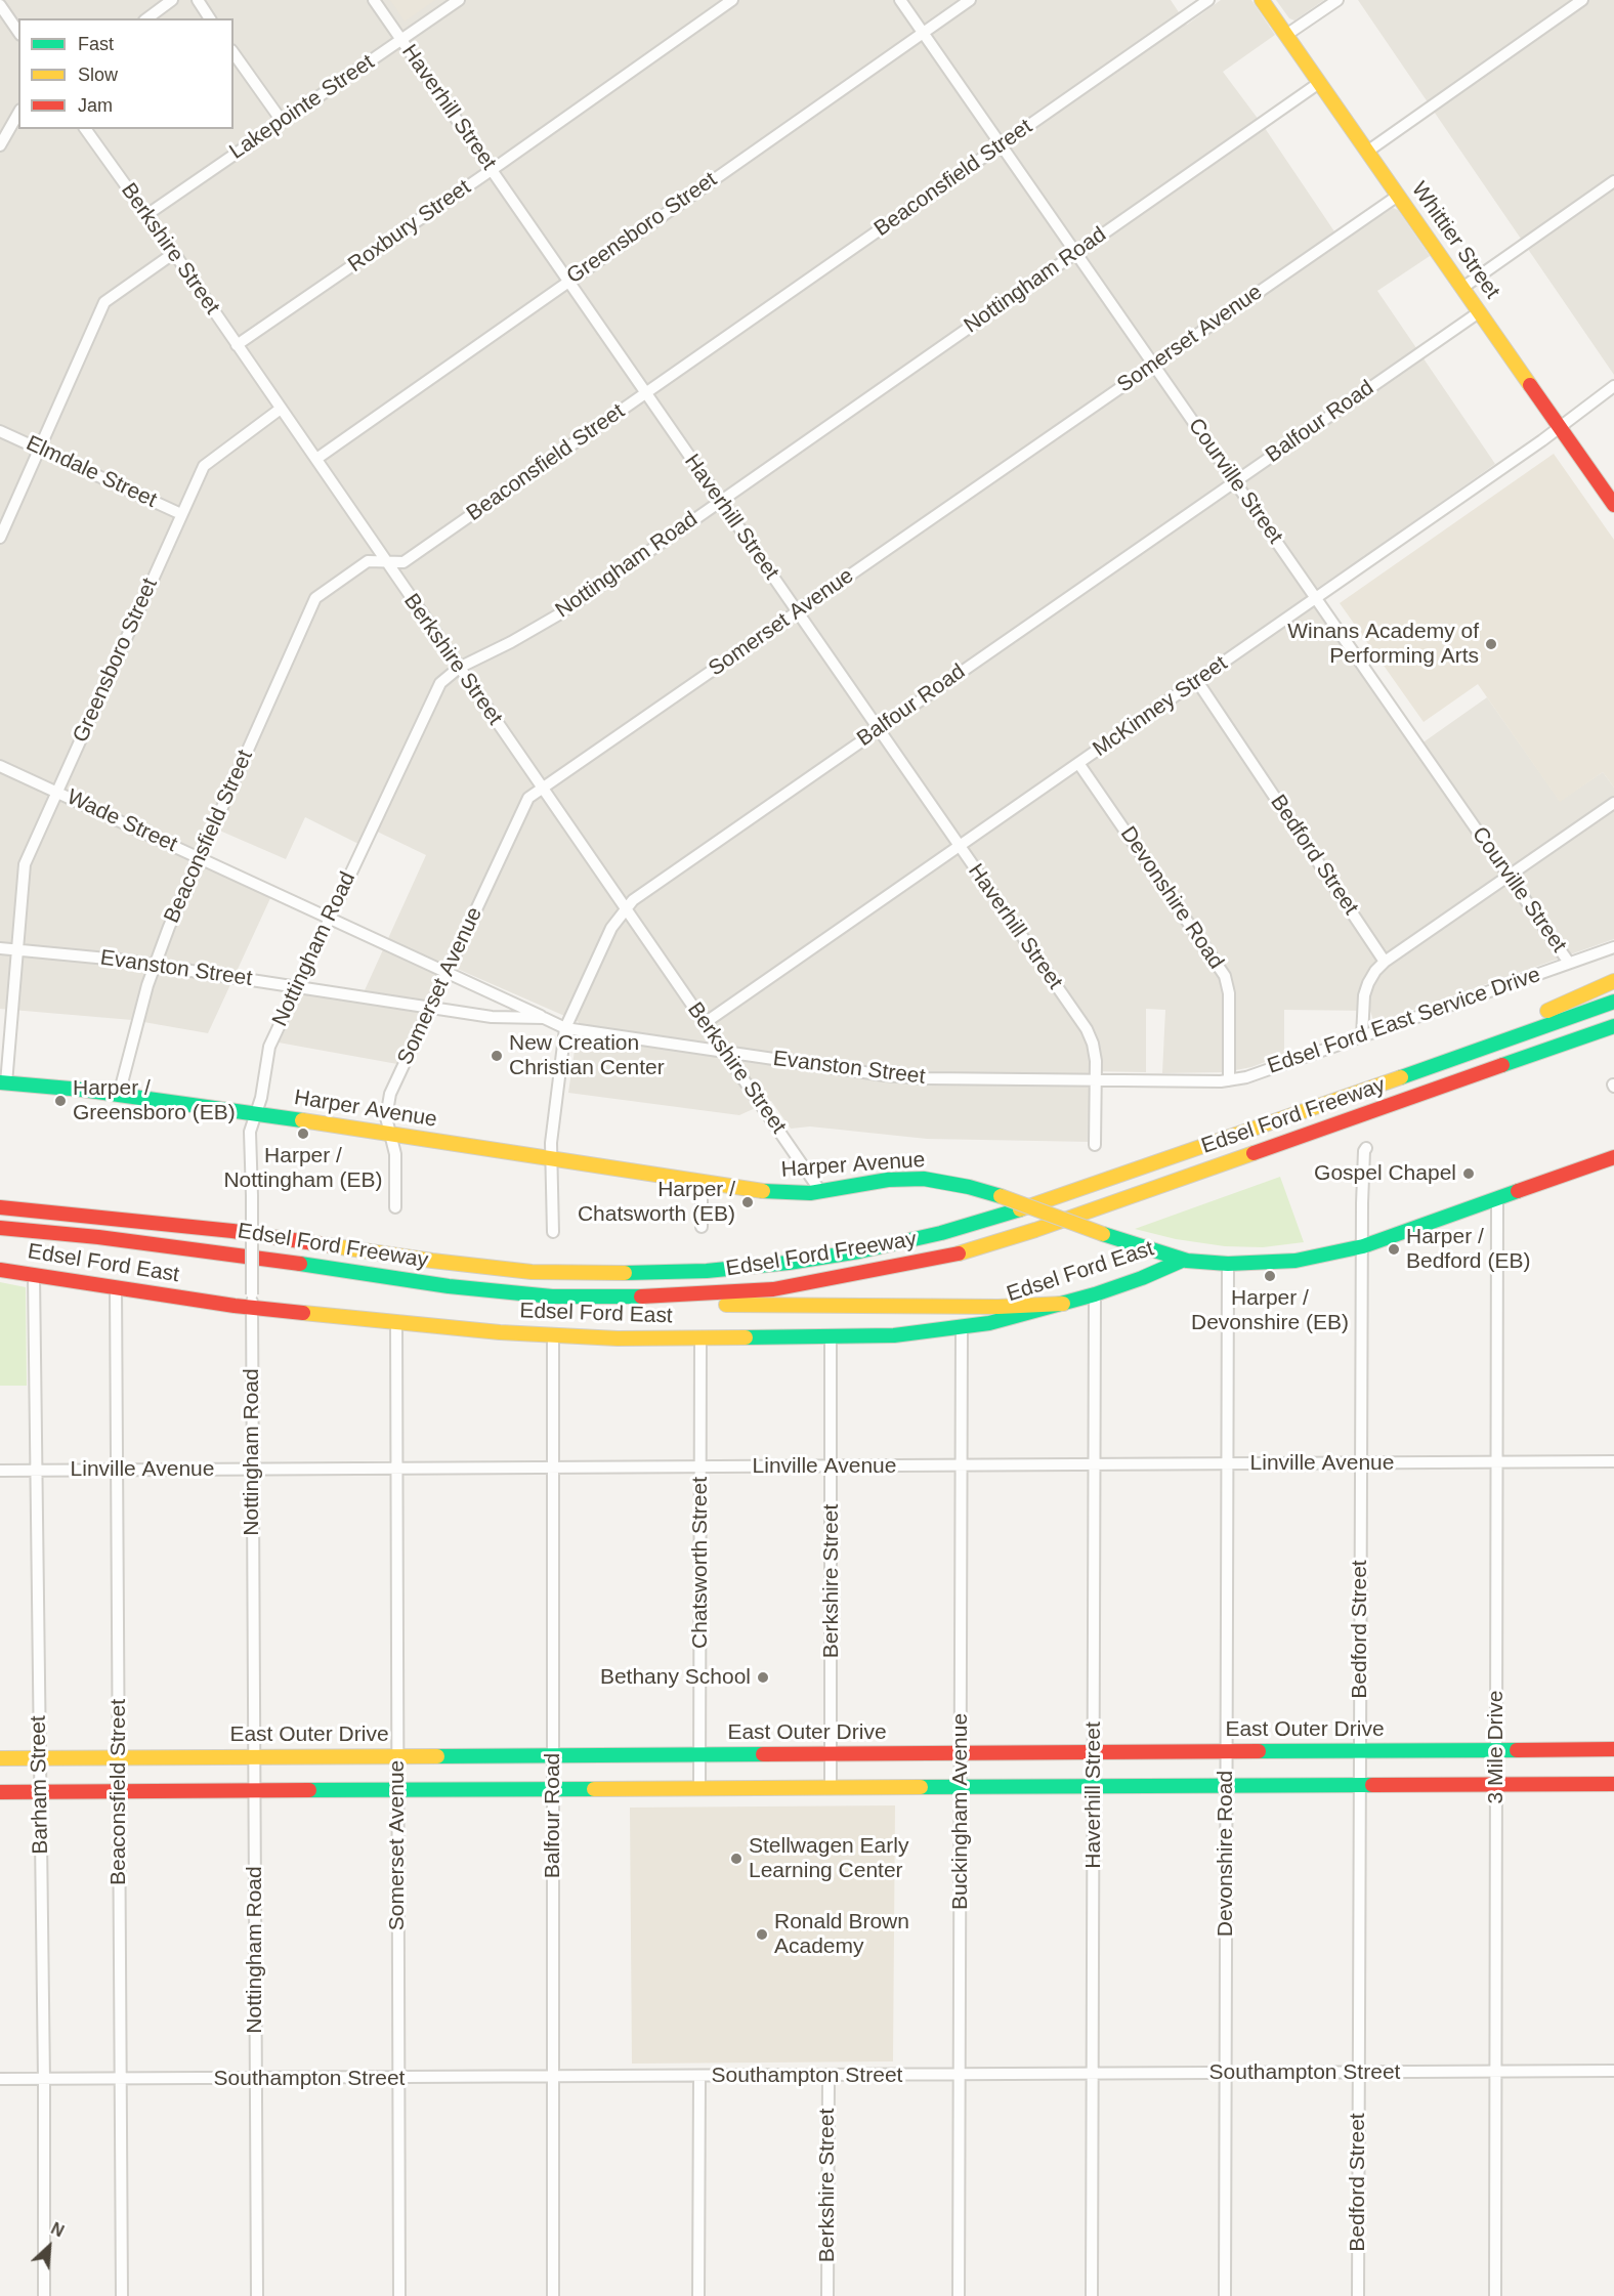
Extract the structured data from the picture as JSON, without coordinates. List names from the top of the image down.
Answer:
{
  "streets": {
    "main road": [
      "Whittier Street",
      "Harper Avenue",
      "Edsel Ford Freeway",
      "Edsel Ford East",
      "East Outer Drive"
    ],
    "street": [
      "Lakepointe Street",
      "Haverhill Street",
      "Beaconsfield Street",
      "Roxbury Street",
      "Greensboro Street",
      "Berkshire Street",
      "Nottingham Road",
      "Somerset Avenue",
      "Balfour Road",
      "Elmdale Street",
      "Courville Street",
      "McKinney Street",
      "Wade Street",
      "Bedford Street",
      "Devonshire Road",
      "Evanston Street",
      "Edsel Ford East Service Drive",
      "Linville Avenue",
      "Chatsworth Street",
      "3 Mile Drive",
      "Barham Street",
      "Buckingham Avenue",
      "Southampton Street"
    ]
  },
  "crossings": [
    ["Lakepointe Street", "Haverhill Street"],
    ["Lakepointe Street", "Berkshire Street"],
    ["Haverhill Street", "Beaconsfield Street"],
    ["Haverhill Street", "Roxbury Street"],
    ["Haverhill Street", "Greensboro Street"],
    ["Haverhill Street", "Nottingham Road"],
    ["Haverhill Street", "Somerset Avenue"],
    ["Haverhill Street", "Balfour Road"],
    ["Haverhill Street", "McKinney Street"],
    ["Haverhill Street", "Evanston Street"],
    ["Haverhill Street", "Edsel Ford East"],
    ["Haverhill Street", "Linville Avenue"],
    ["Haverhill Street", "East Outer Drive"],
    ["Haverhill Street", "Southampton Street"],
    ["Beaconsfield Street", "Berkshire Street"],
    ["Beaconsfield Street", "Courville Street"],
    ["Beaconsfield Street", "Wade Street"],
    ["Beaconsfield Street", "Evanston Street"],
    ["Beaconsfield Street", "Harper Avenue"],
    ["Beaconsfield Street", "Edsel Ford East"],
    ["Beaconsfield Street", "Linville Avenue"],
    ["Beaconsfield Street", "East Outer Drive"],
    ["Beaconsfield Street", "Southampton Street"],
    ["Roxbury Street", "Berkshire Street"],
    ["Greensboro Street", "Berkshire Street"],
    ["Greensboro Street", "Elmdale Street"],
    ["Greensboro Street", "Courville Street"],
    ["Greensboro Street", "Wade Street"],
    ["Greensboro Street", "Evanston Street"],
    ["Greensboro Street", "Harper Avenue"],
    ["Whittier Street", "Nottingham Road"],
    ["Whittier Street", "Somerset Avenue"],
    ["Whittier Street", "Balfour Road"],
    ["Whittier Street", "McKinney Street"],
    ["Berkshire Street", "Nottingham Road"],
    ["Berkshire Street", "Somerset Avenue"],
    ["Berkshire Street", "Balfour Road"],
    ["Berkshire Street", "McKinney Street"],
    ["Berkshire Street", "Evanston Street"],
    ["Berkshire Street", "Harper Avenue"],
    ["Berkshire Street", "Edsel Ford East"],
    ["Berkshire Street", "Linville Avenue"],
    ["Berkshire Street", "East Outer Drive"],
    ["Berkshire Street", "Southampton Street"],
    ["Nottingham Road", "Courville Street"],
    ["Nottingham Road", "Wade Street"],
    ["Nottingham Road", "Evanston Street"],
    ["Nottingham Road", "Harper Avenue"],
    ["Nottingham Road", "Edsel Ford East"],
    ["Nottingham Road", "Linville Avenue"],
    ["Nottingham Road", "East Outer Drive"],
    ["Nottingham Road", "Southampton Street"],
    ["Somerset Avenue", "Courville Street"],
    ["Somerset Avenue", "Wade Street"],
    ["Somerset Avenue", "Evanston Street"],
    ["Somerset Avenue", "Harper Avenue"],
    ["Somerset Avenue", "Edsel Ford East"],
    ["Somerset Avenue", "Linville Avenue"],
    ["Somerset Avenue", "East Outer Drive"],
    ["Somerset Avenue", "Southampton Street"],
    ["Balfour Road", "Courville Street"],
    ["Balfour Road", "Evanston Street"],
    ["Balfour Road", "Harper Avenue"],
    ["Balfour Road", "Edsel Ford East"],
    ["Balfour Road", "Linville Avenue"],
    ["Balfour Road", "East Outer Drive"],
    ["Balfour Road", "Southampton Street"],
    ["Courville Street", "McKinney Street"],
    ["Courville Street", "Edsel Ford East Service Drive"],
    ["McKinney Street", "Bedford Street"],
    ["McKinney Street", "Devonshire Road"],
    ["Wade Street", "Evanston Street"],
    ["Bedford Street", "Harper Avenue"],
    ["Bedford Street", "Linville Avenue"],
    ["Bedford Street", "East Outer Drive"],
    ["Bedford Street", "Southampton Street"],
    ["Devonshire Road", "Evanston Street"],
    ["Devonshire Road", "Edsel Ford East Service Drive"],
    ["Devonshire Road", "Harper Avenue"],
    ["Devonshire Road", "Linville Avenue"],
    ["Devonshire Road", "East Outer Drive"],
    ["Devonshire Road", "Southampton Street"],
    ["Evanston Street", "Edsel Ford East Service Drive"],
    ["Harper Avenue", "Edsel Ford East"],
    ["Harper Avenue", "3 Mile Drive"],
    ["Edsel Ford East", "Chatsworth Street"],
    ["Edsel Ford East", "Barham Street"],
    ["Edsel Ford East", "Buckingham Avenue"],
    ["Linville Avenue", "Chatsworth Street"],
    ["Linville Avenue", "3 Mile Drive"],
    ["Linville Avenue", "Barham Street"],
    ["Linville Avenue", "Buckingham Avenue"],
    ["Chatsworth Street", "East Outer Drive"],
    ["East Outer Drive", "3 Mile Drive"],
    ["East Outer Drive", "Barham Street"],
    ["East Outer Drive", "Buckingham Avenue"],
    ["3 Mile Drive", "Southampton Street"],
    ["Barham Street", "Southampton Street"],
    ["Buckingham Avenue", "Southampton Street"]
  ],
  "places": [
    "Winans Academy of Performing Arts",
    "New Creation Christian Center",
    "Harper / Greensboro (EB)",
    "Harper / Nottingham (EB)",
    "Gospel Chapel",
    "Harper / Chatsworth (EB)",
    "Harper / Bedford (EB)",
    "Harper / Devonshire (EB)",
    "Bethany School",
    "Stellwagen Early Learning Center",
    "Ronald Brown Academy"
  ],
  "legend": ["Fast", "Slow", "Jam"],
  "north": "top right"
}
